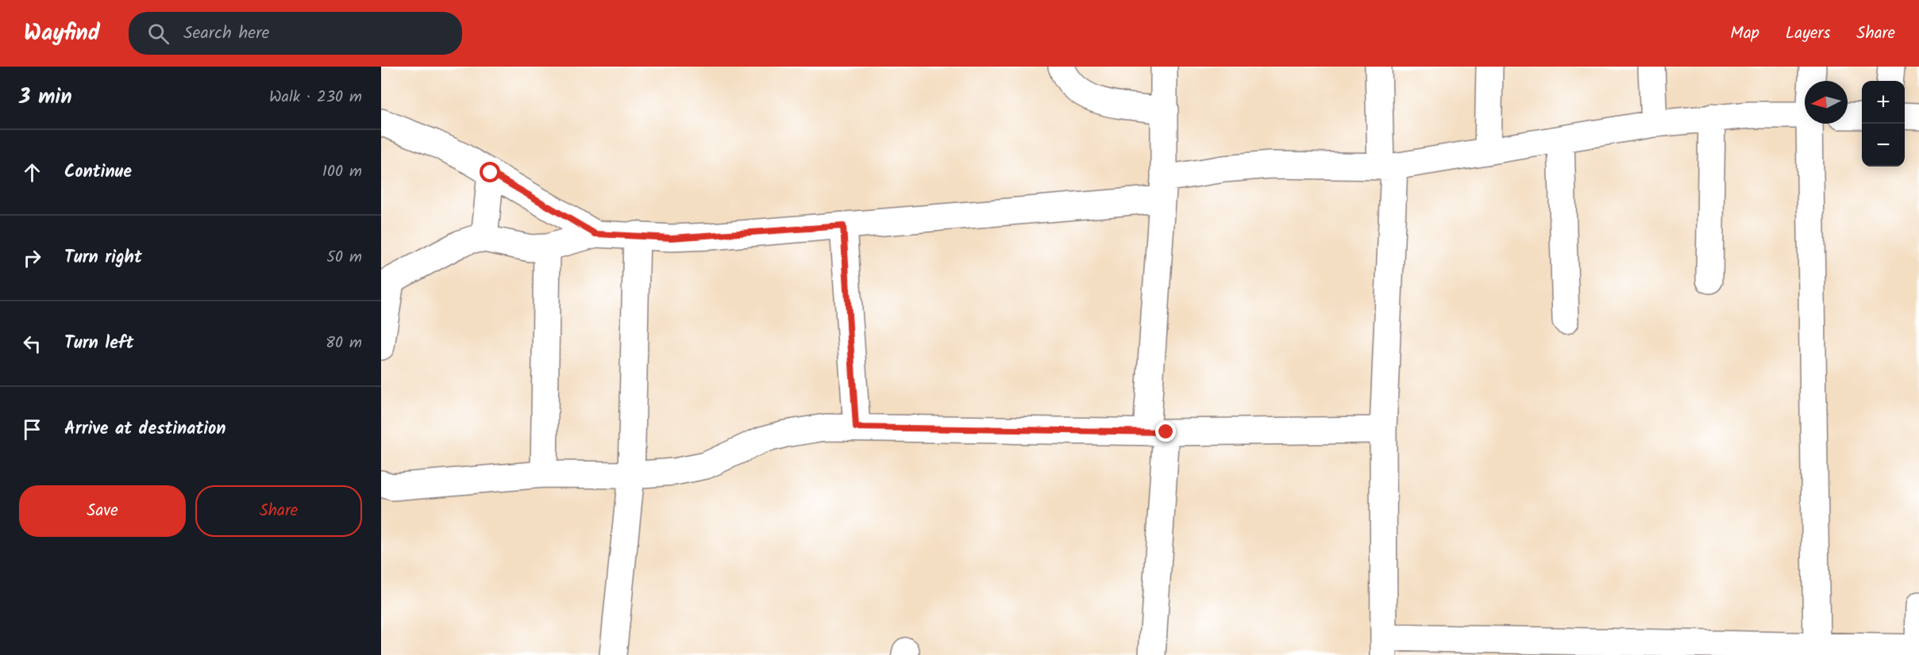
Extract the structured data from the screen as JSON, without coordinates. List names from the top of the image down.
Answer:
{
  "north": "left",
  "page": {
    "header": "Wayfind",
    "search": "Search here",
    "nav": ["Map", "Layers", "Share"],
    "heading": ["3 min", "Walk · 230 m"],
    "map_buttons": ["+", "−"],
    "list": [
      ["Continue", "100 m"],
      ["Turn right", "50 m"],
      ["Turn left", "80 m"],
      "Arrive at destination"
    ],
    "buttons": ["Save", "Share"]
  }
}
